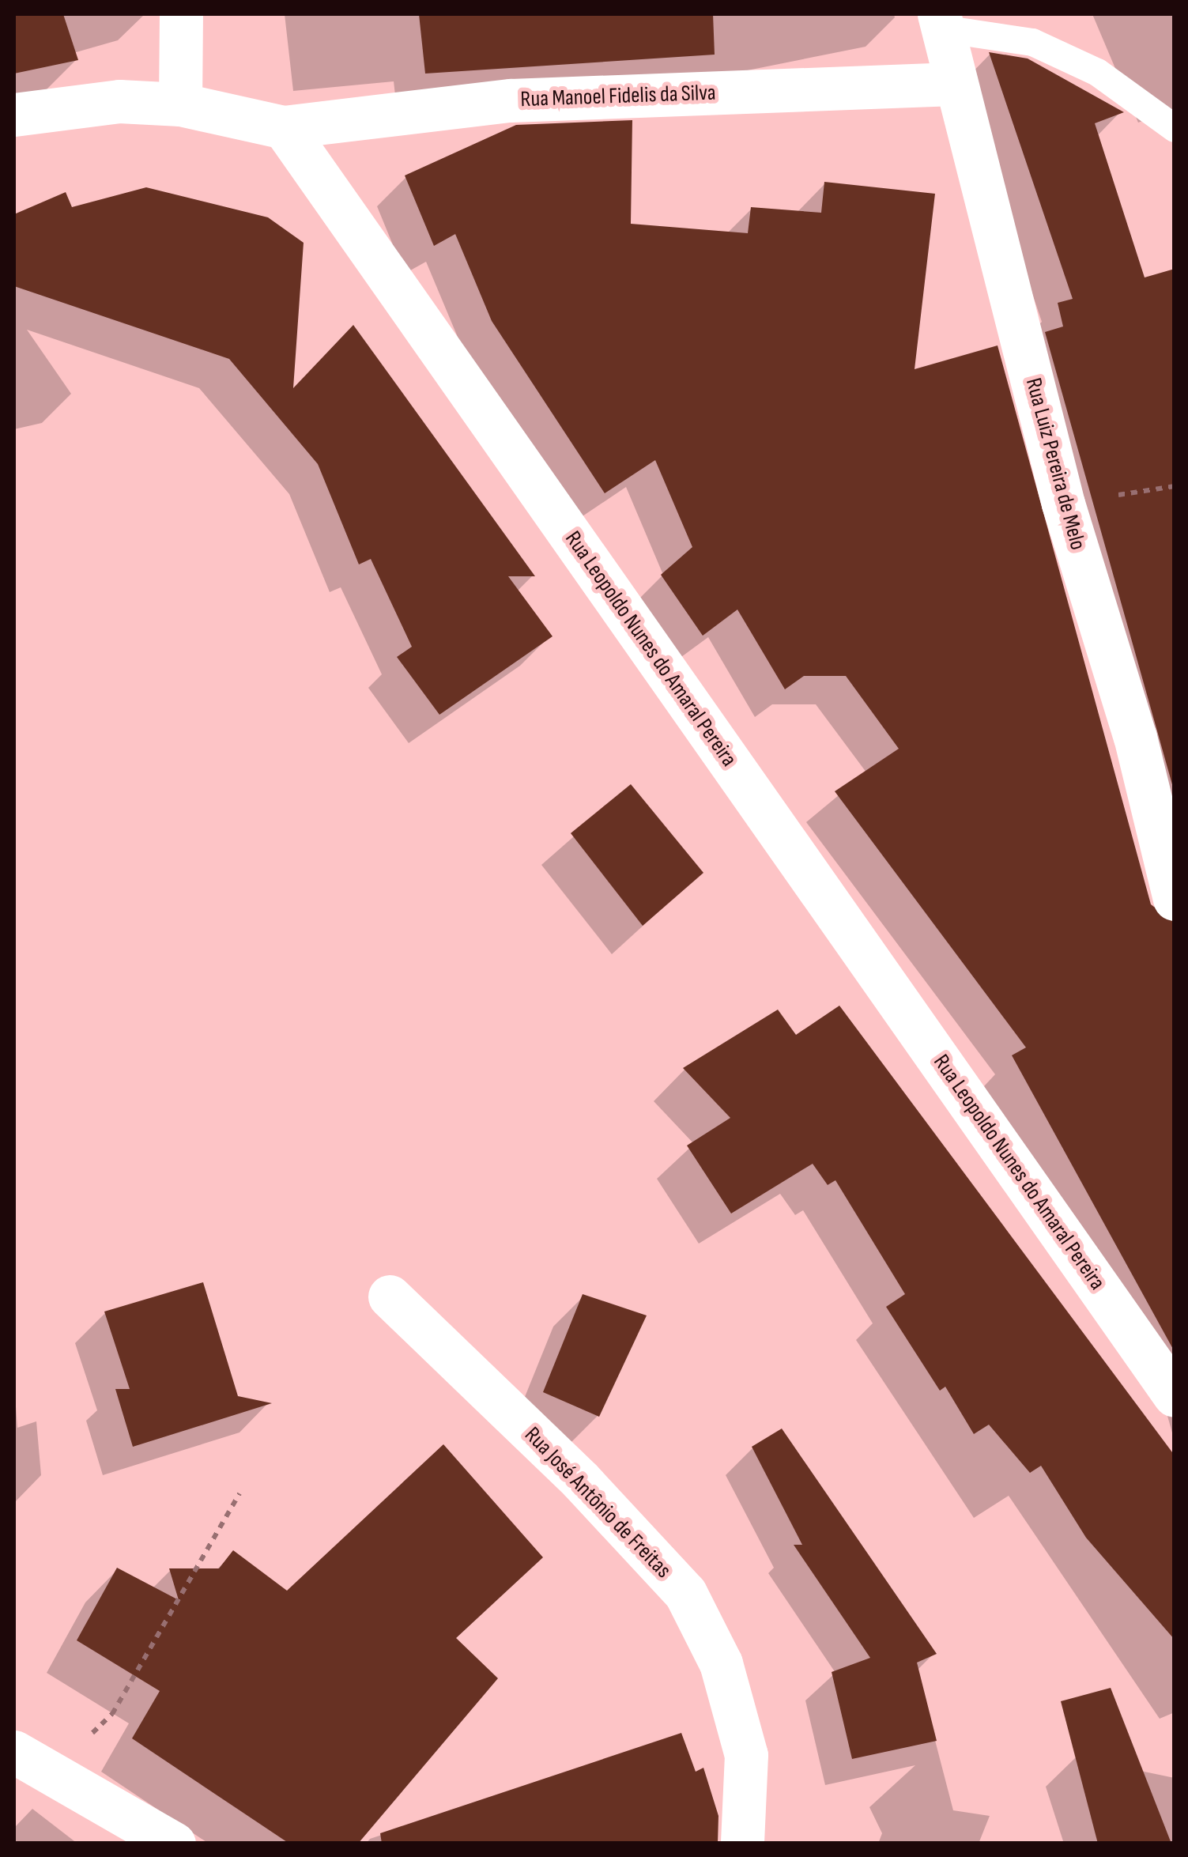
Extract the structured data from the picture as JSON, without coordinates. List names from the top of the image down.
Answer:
{
  "streets": {
    "street": [
      "Rua Manoel Fidelis da Silva",
      "Rua Luiz Pereira de Melo",
      "Rua Leopoldo Nunes do Amaral Pereira",
      "Rua José Antônio de Freitas"
    ]
  },
  "crossings": [
    ["Rua Manoel Fidelis da Silva", "Rua Luiz Pereira de Melo"],
    ["Rua Manoel Fidelis da Silva", "Rua Leopoldo Nunes do Amaral Pereira"]
  ]
}
